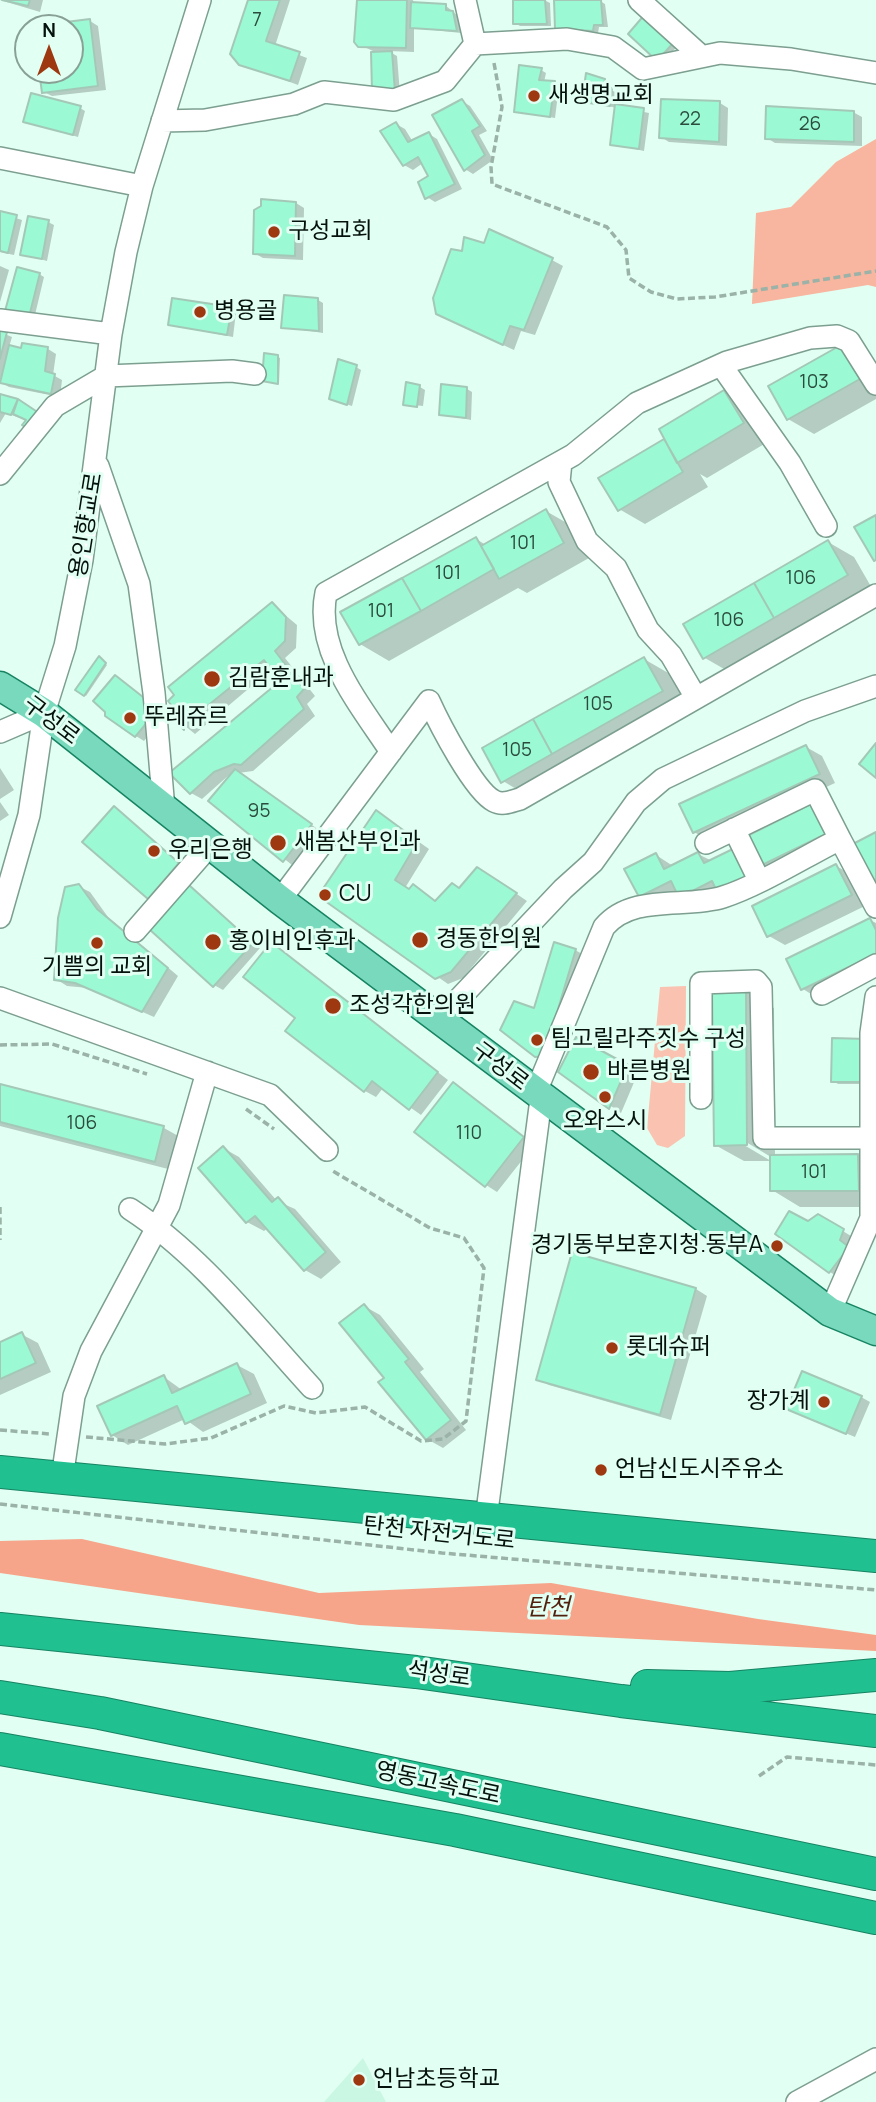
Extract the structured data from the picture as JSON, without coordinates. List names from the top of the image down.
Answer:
{
  "streets": {
    "highway": ["석성로", "영동고속도로"],
    "main road": ["구성로"],
    "street": ["용인향교로"],
    "path": ["탄천 자전거도로"]
  },
  "crossings": [
    ["용인향교로", "구성로"]
  ],
  "water": ["탄천"],
  "places": [
    "새생명교회",
    "구성교회",
    "병용골",
    "김람훈내과",
    "뚜레쥬르",
    "새봄산부인과",
    "우리은행",
    "CU",
    "경동한의원",
    "홍이비인후과",
    "기쁨의 교회",
    "조성각한의원",
    "팀고릴라주짓수 구성",
    "바른병원",
    "오와스시",
    "경기동부보훈지청.동부A",
    "롯데슈퍼",
    "장가계",
    "언남신도시주유소",
    "언남초등학교"
  ],
  "house_numbers": [
    "7",
    "22",
    "26",
    "103",
    "101",
    "101",
    "106",
    "101",
    "106",
    "105",
    "105",
    "95",
    "106",
    "110",
    "101"
  ],
  "north": "top"
}
